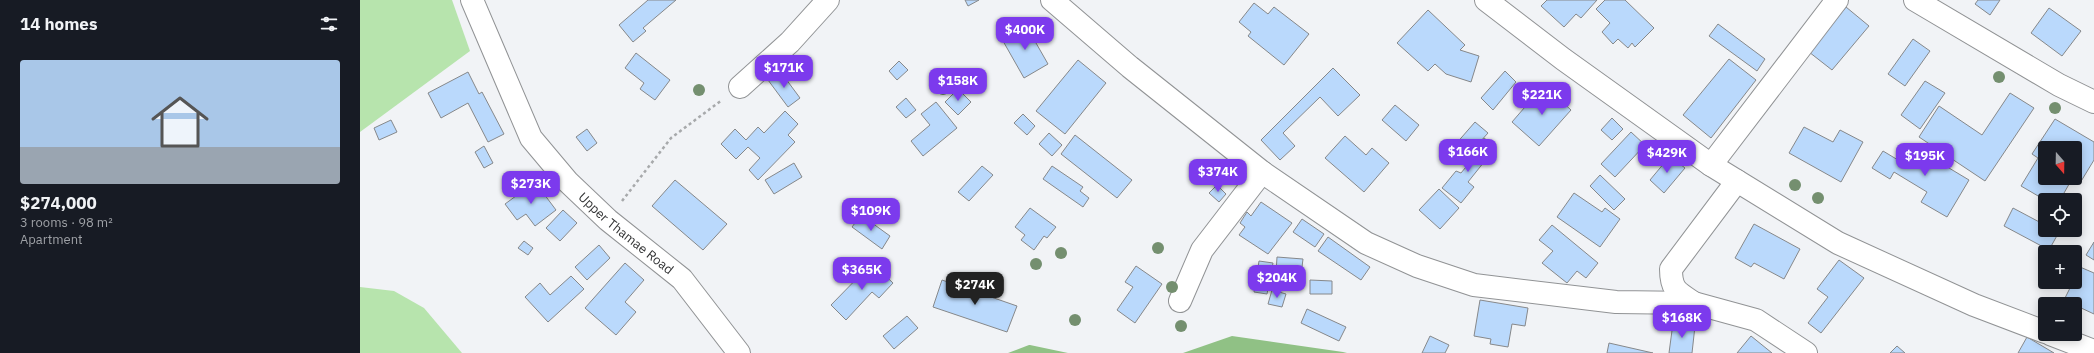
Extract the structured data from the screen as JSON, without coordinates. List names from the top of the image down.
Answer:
{
  "streets": {
    "street": ["Upper Thamae Road"]
  },
  "north": "bottom",
  "page": {
    "heading": "14 homes",
    "price": [
      "$400K",
      "$171K",
      "$158K",
      "$221K",
      "$166K",
      "$429K",
      "$195K",
      "$374K",
      "$273K",
      "$109K",
      "$365K",
      "$204K",
      "$274K",
      "$168K"
    ],
    "list": [
      {
        "name": "$274,000",
        "note": "3 rooms · 98 m² · Apartment"
      }
    ],
    "map_buttons": ["+", "−"]
  }
}
